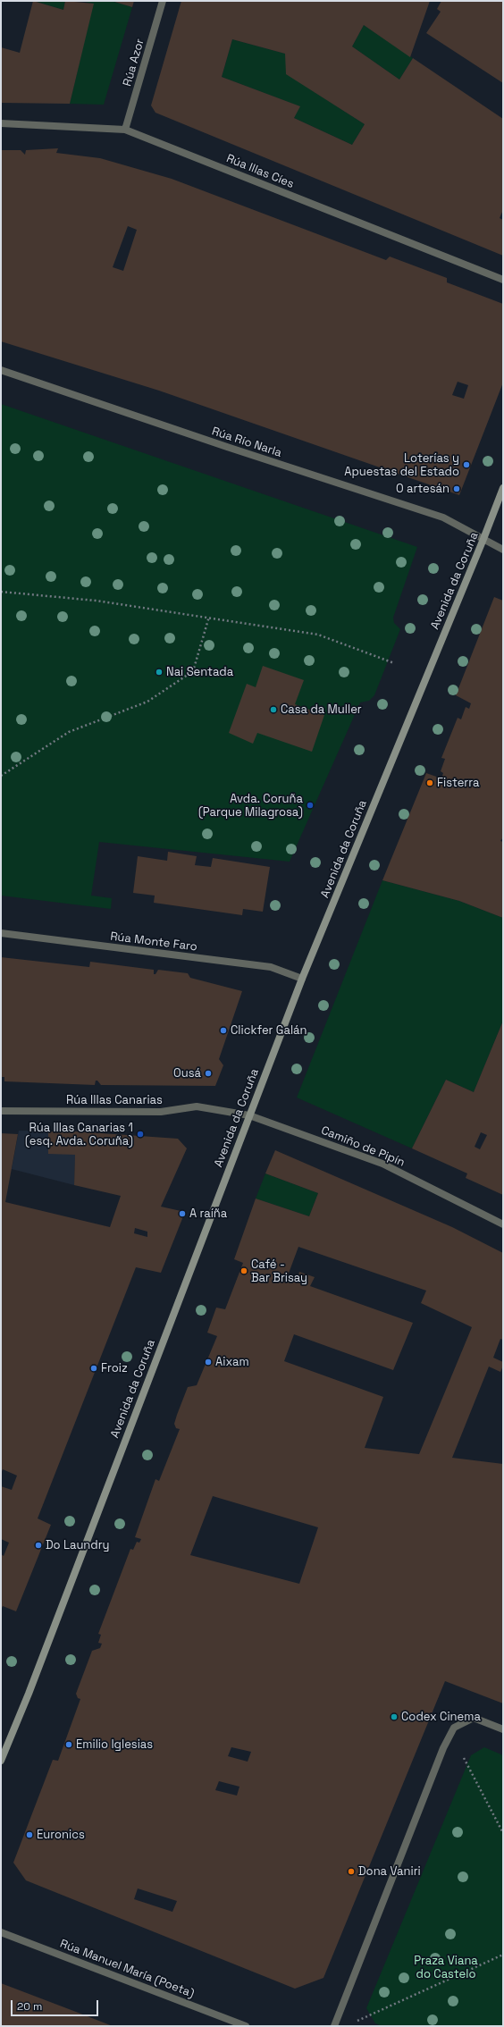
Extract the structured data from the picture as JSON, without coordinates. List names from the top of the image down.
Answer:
{
  "streets": {
    "street": [
      "Rúa Azor",
      "Rúa Illas Cíes",
      "Rúa Río Narla",
      "Avenida da Coruña",
      "Rúa Monte Faro",
      "Rúa Illas Canarias",
      "Camiño de Pipín",
      "Rúa Manuel María (Poeta)"
    ]
  },
  "crossings": [
    ["Rúa Azor", "Rúa Illas Cíes"],
    ["Rúa Río Narla", "Avenida da Coruña"],
    ["Avenida da Coruña", "Rúa Monte Faro"],
    ["Avenida da Coruña", "Rúa Illas Canarias"],
    ["Avenida da Coruña", "Camiño de Pipín"],
    ["Rúa Illas Canarias", "Camiño de Pipín"]
  ],
  "parks": ["Praza Viana do Castelo"],
  "places": [
    "Loterías y Apuestas del Estado",
    "O artesán",
    "Nai Sentada",
    "Casa da Muller",
    "Fisterra",
    "Avda. Coruña (Parque Milagrosa)",
    "Clickfer Galán",
    "Ousá",
    "Rúa Illas Canarias 1 (esq. Avda. Coruña)",
    "A raíña",
    "Café - Bar Brisay",
    "Aixam",
    "Froiz",
    "Do Laundry",
    "Codex Cinema",
    "Emilio Iglesias",
    "Euronics",
    "Dona Vaniri"
  ],
  "scale_bar": "20 m"
}
